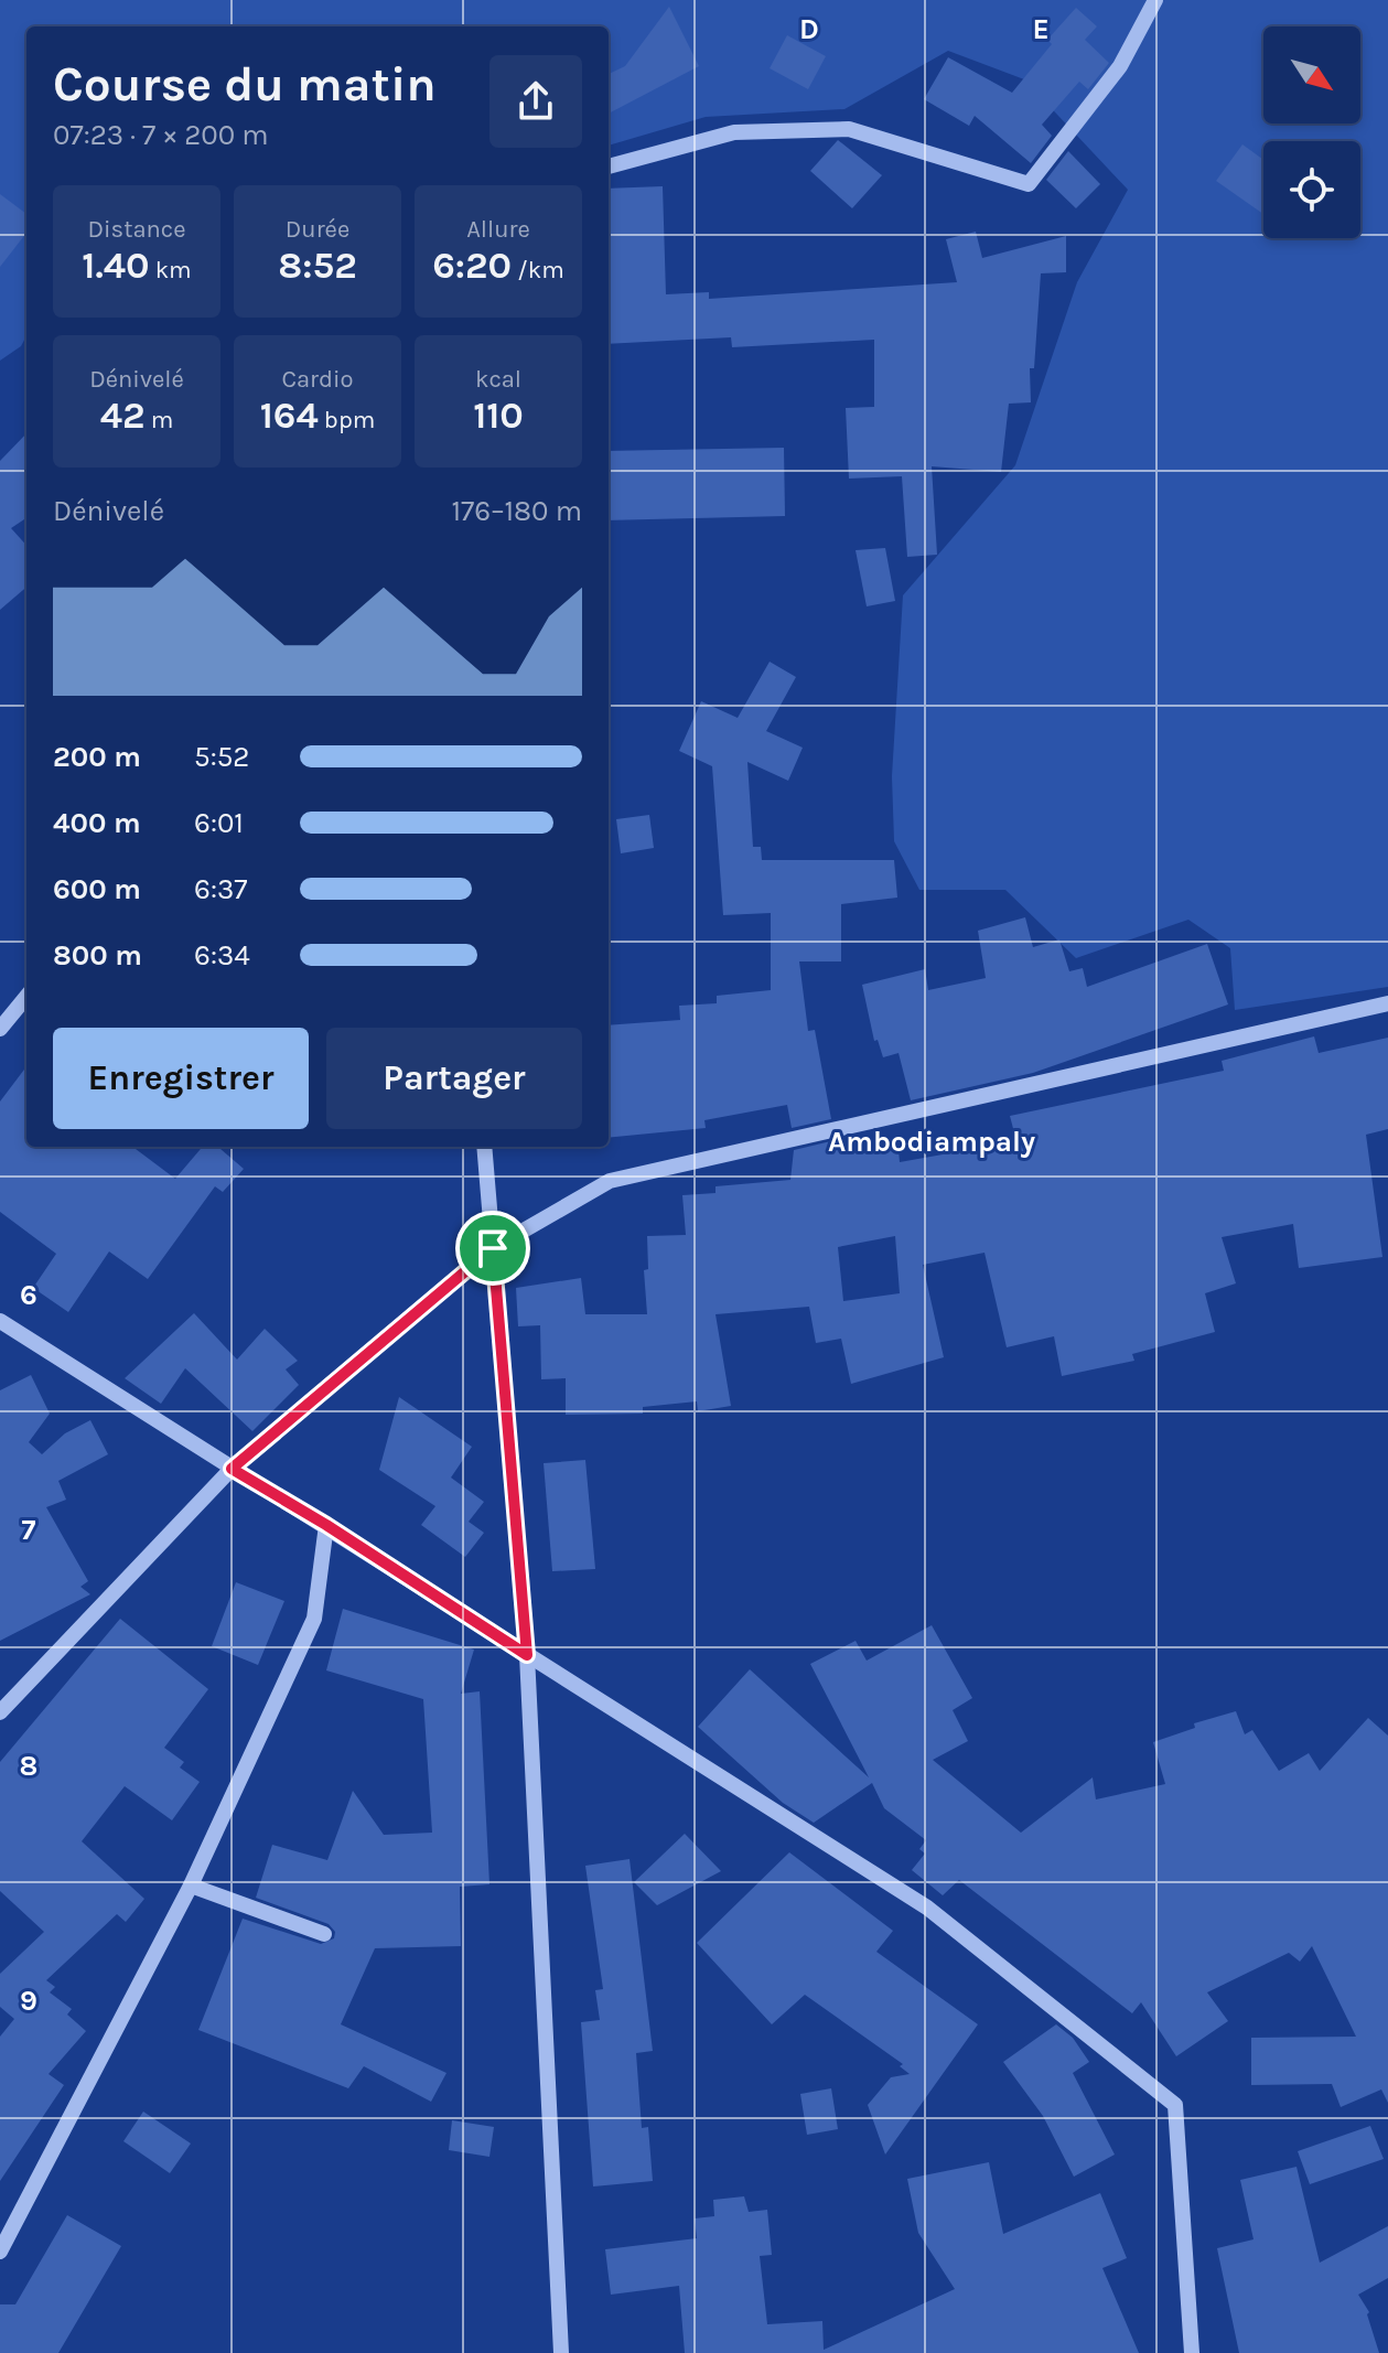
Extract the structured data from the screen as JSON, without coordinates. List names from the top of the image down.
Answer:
{
  "districts": ["Ambodiampaly"],
  "north": "bottom right",
  "page": {
    "heading": ["Course du matin", "07:23 · 7 × 200 m"],
    "stats": [
      ["Distance", "1.40 km"],
      ["Durée", "8:52"],
      ["Allure", "6:20 /km"],
      ["Dénivelé", "42 m"],
      ["Cardio", "164 bpm"],
      ["kcal", "110"]
    ],
    "chart": ["Dénivelé", "176–180 m"],
    "list": [
      {
        "name": "200 m",
        "note": "5:52"
      },
      {
        "name": "400 m",
        "note": "6:01"
      },
      {
        "name": "600 m",
        "note": "6:37"
      },
      {
        "name": "800 m",
        "note": "6:34"
      }
    ],
    "buttons": ["Enregistrer", "Partager"]
  },
  "grid": {
    "columns": ["D", "E"],
    "rows": [
      "6",
      "7",
      "8",
      "9"
    ]
  }
}
